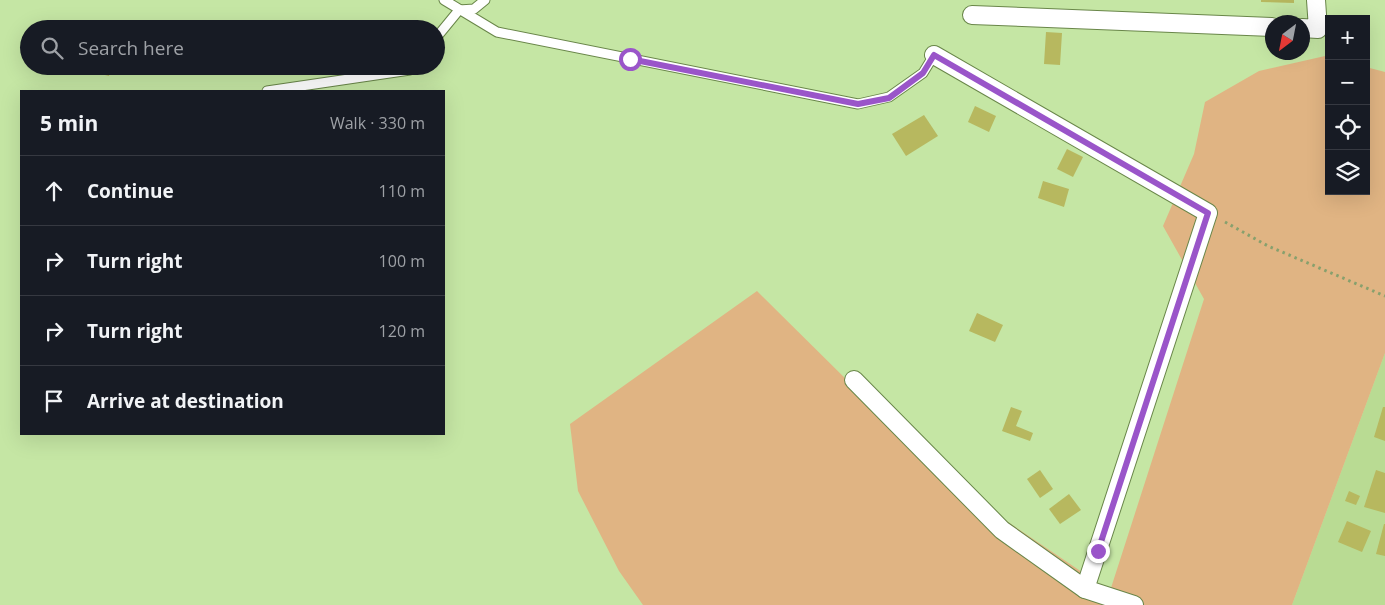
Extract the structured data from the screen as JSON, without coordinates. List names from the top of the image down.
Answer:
{
  "north": "bottom left",
  "page": {
    "map_buttons": ["+", "−"],
    "search": "Search here",
    "heading": ["5 min", "Walk · 330 m"],
    "list": [
      ["Continue", "110 m"],
      ["Turn right", "100 m"],
      ["Turn right", "120 m"],
      "Arrive at destination"
    ]
  }
}
